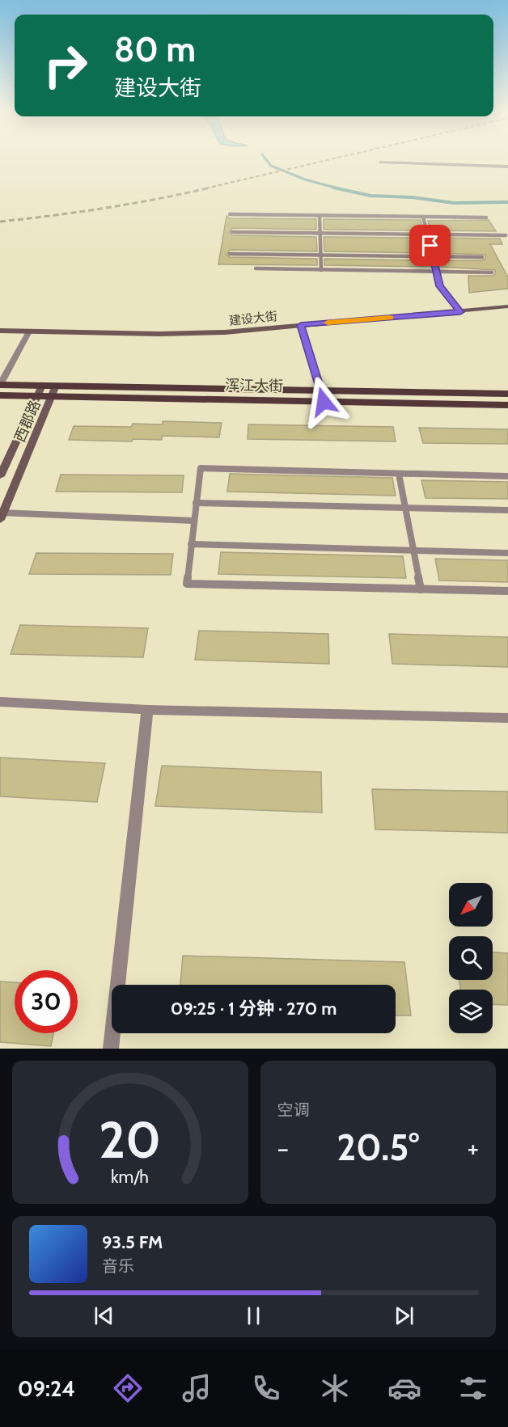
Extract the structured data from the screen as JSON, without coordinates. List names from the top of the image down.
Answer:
{
  "streets": {
    "main road": ["浑江大街"],
    "street": ["建设大街", "西郡路"]
  },
  "crossings": [
    ["浑江大街", "西郡路"]
  ],
  "north": "bottom left",
  "page": {
    "turn": ["80 m", "建设大街"],
    "limit": "30",
    "trip": "09:25 · 1 分钟 · 270 m",
    "tile": "空调",
    "heat": ["−", "20.5°", "+"],
    "song": ["93.5 FM", "音乐"],
    "tabs": "09:24",
    "gauge": ["20", "km/h"]
  }
}
